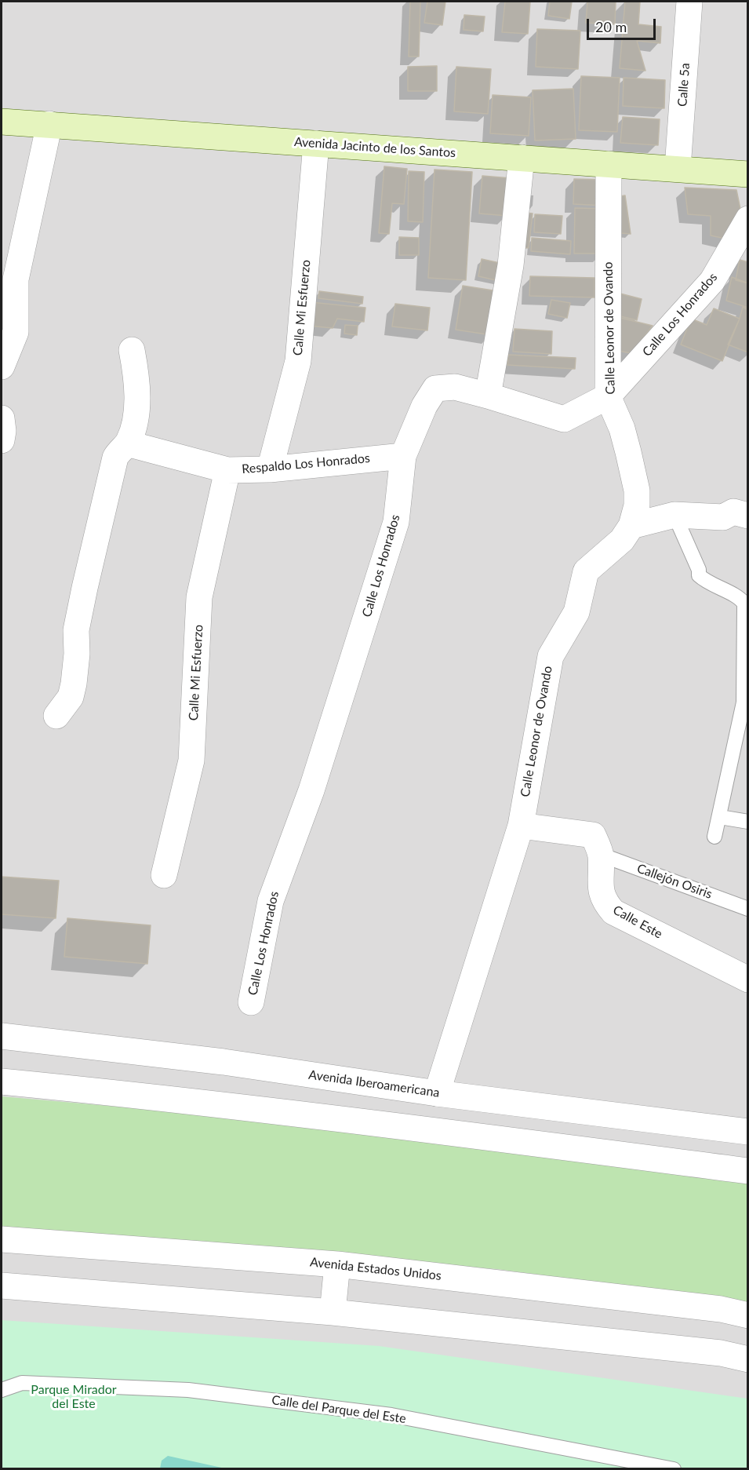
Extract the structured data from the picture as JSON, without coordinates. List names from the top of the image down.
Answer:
{
  "streets": {
    "main road": ["Avenida Jacinto de los Santos"],
    "street": [
      "Calle 5a",
      "Calle Mi Esfuerzo",
      "Calle Los Honrados",
      "Calle Leonor de Ovando",
      "Respaldo Los Honrados",
      "Calle Este",
      "Avenida Iberoamericana",
      "Avenida Estados Unidos"
    ],
    "lane": ["Callejón Osiris", "Calle del Parque del Este"]
  },
  "crossings": [
    ["Calle 5a", "Avenida Jacinto de los Santos"],
    ["Avenida Jacinto de los Santos", "Calle Mi Esfuerzo"],
    ["Avenida Jacinto de los Santos", "Calle Leonor de Ovando"],
    ["Calle Mi Esfuerzo", "Respaldo Los Honrados"],
    ["Calle Los Honrados", "Calle Leonor de Ovando"],
    ["Calle Los Honrados", "Respaldo Los Honrados"],
    ["Calle Leonor de Ovando", "Calle Este"],
    ["Calle Leonor de Ovando", "Avenida Iberoamericana"],
    ["Callejón Osiris", "Calle Este"]
  ],
  "parks": ["Parque Mirador del Este"],
  "scale_bar": "20 m"
}
